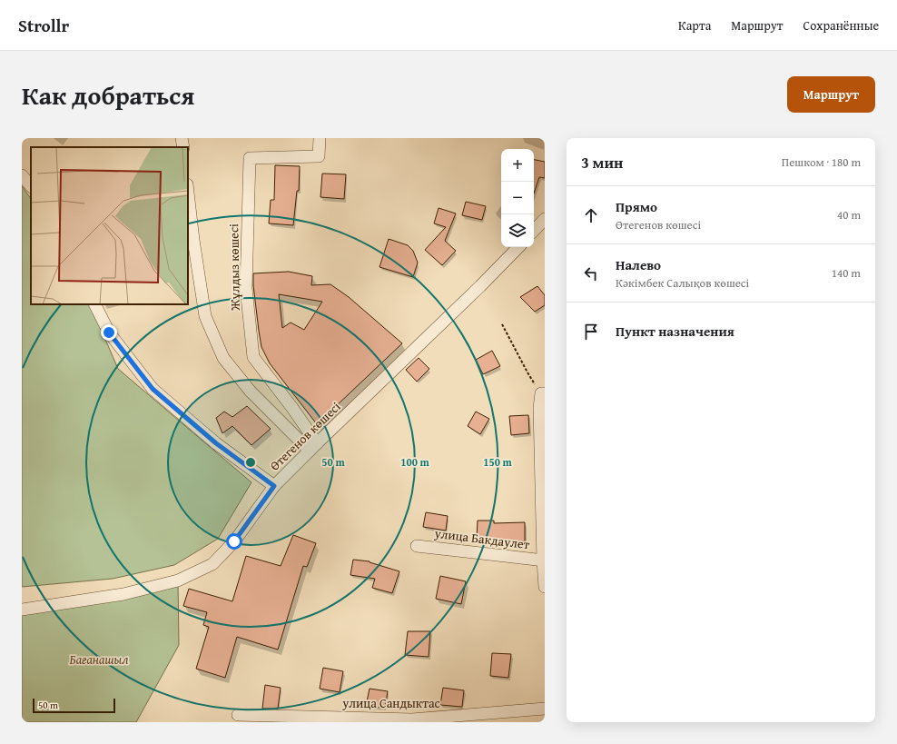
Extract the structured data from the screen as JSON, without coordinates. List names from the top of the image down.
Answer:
{
  "streets": {
    "street": [
      "Жұлдыз көшесі",
      "Өтегенов көшесі",
      "улица Бакдаулет",
      "улица Сандыктас"
    ]
  },
  "crossings": [
    ["Жұлдыз көшесі", "Өтегенов көшесі"]
  ],
  "parks": ["Бағанашыл"],
  "scale_bar": "50 m",
  "page": {
    "header": "Strollr",
    "nav": ["Карта", "Маршрут", "Сохранённые"],
    "title": "Как добраться",
    "buttons": "Маршрут",
    "heading": ["3 мин", "Пешком · 180 m"],
    "map_buttons": ["+", "−"],
    "list": [
      ["Прямо", "Өтегенов көшесі", "40 m"],
      ["Налево", "Кәкімбек Салықов көшесі", "140 m"],
      "Пункт назначения"
    ],
    "scale": "50 m"
  },
  "rings": ["50 m", "100 m", "150 m"]
}
